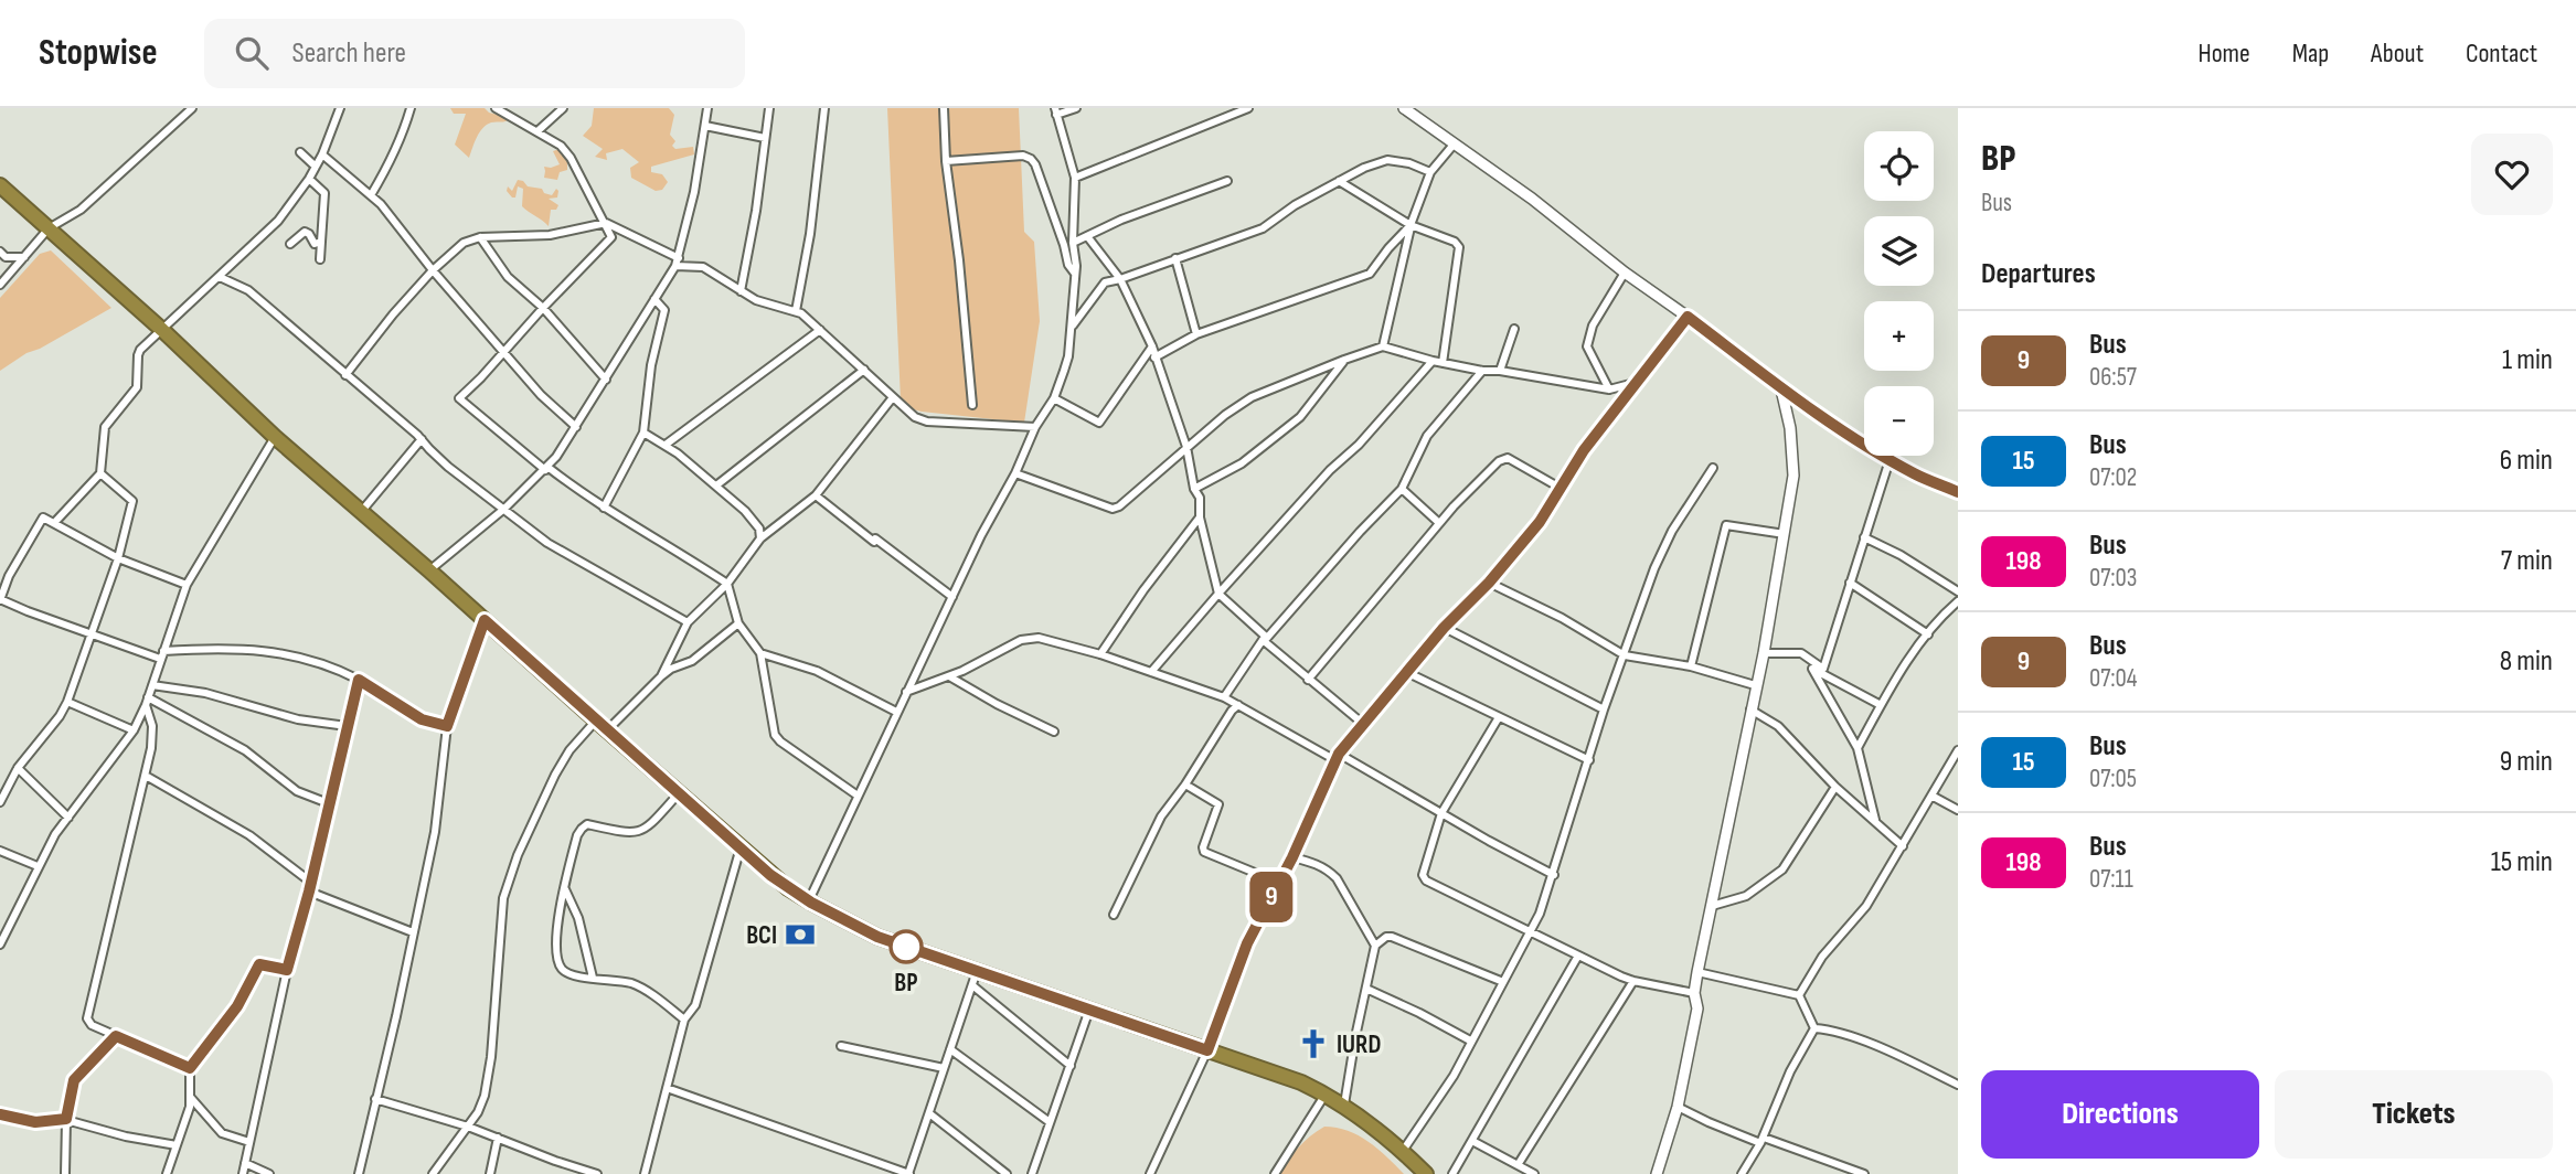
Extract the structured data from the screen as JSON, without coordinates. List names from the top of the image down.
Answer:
{
  "places": {
    "bank": ["BCI"],
    "other": ["BP"],
    "church": ["IURD"]
  },
  "lines": ["bus line 9"],
  "page": {
    "header": "Stopwise",
    "search": "Search here",
    "nav": [
      "Home",
      "Map",
      "About",
      "Contact"
    ],
    "on_map": "9",
    "heading": [
      ["BP", "Bus"],
      "Departures"
    ],
    "map_buttons": ["+", "−"],
    "list": [
      {
        "mark": "9",
        "name": "Bus",
        "note": "06:57",
        "value": "1 min"
      },
      {
        "mark": "15",
        "name": "Bus",
        "note": "07:02",
        "value": "6 min"
      },
      {
        "mark": "198",
        "name": "Bus",
        "note": "07:03",
        "value": "7 min"
      },
      {
        "mark": "9",
        "name": "Bus",
        "note": "07:04",
        "value": "8 min"
      },
      {
        "mark": "15",
        "name": "Bus",
        "note": "07:05",
        "value": "9 min"
      },
      {
        "mark": "198",
        "name": "Bus",
        "note": "07:11",
        "value": "15 min"
      }
    ],
    "buttons": ["Directions", "Tickets"]
  }
}
